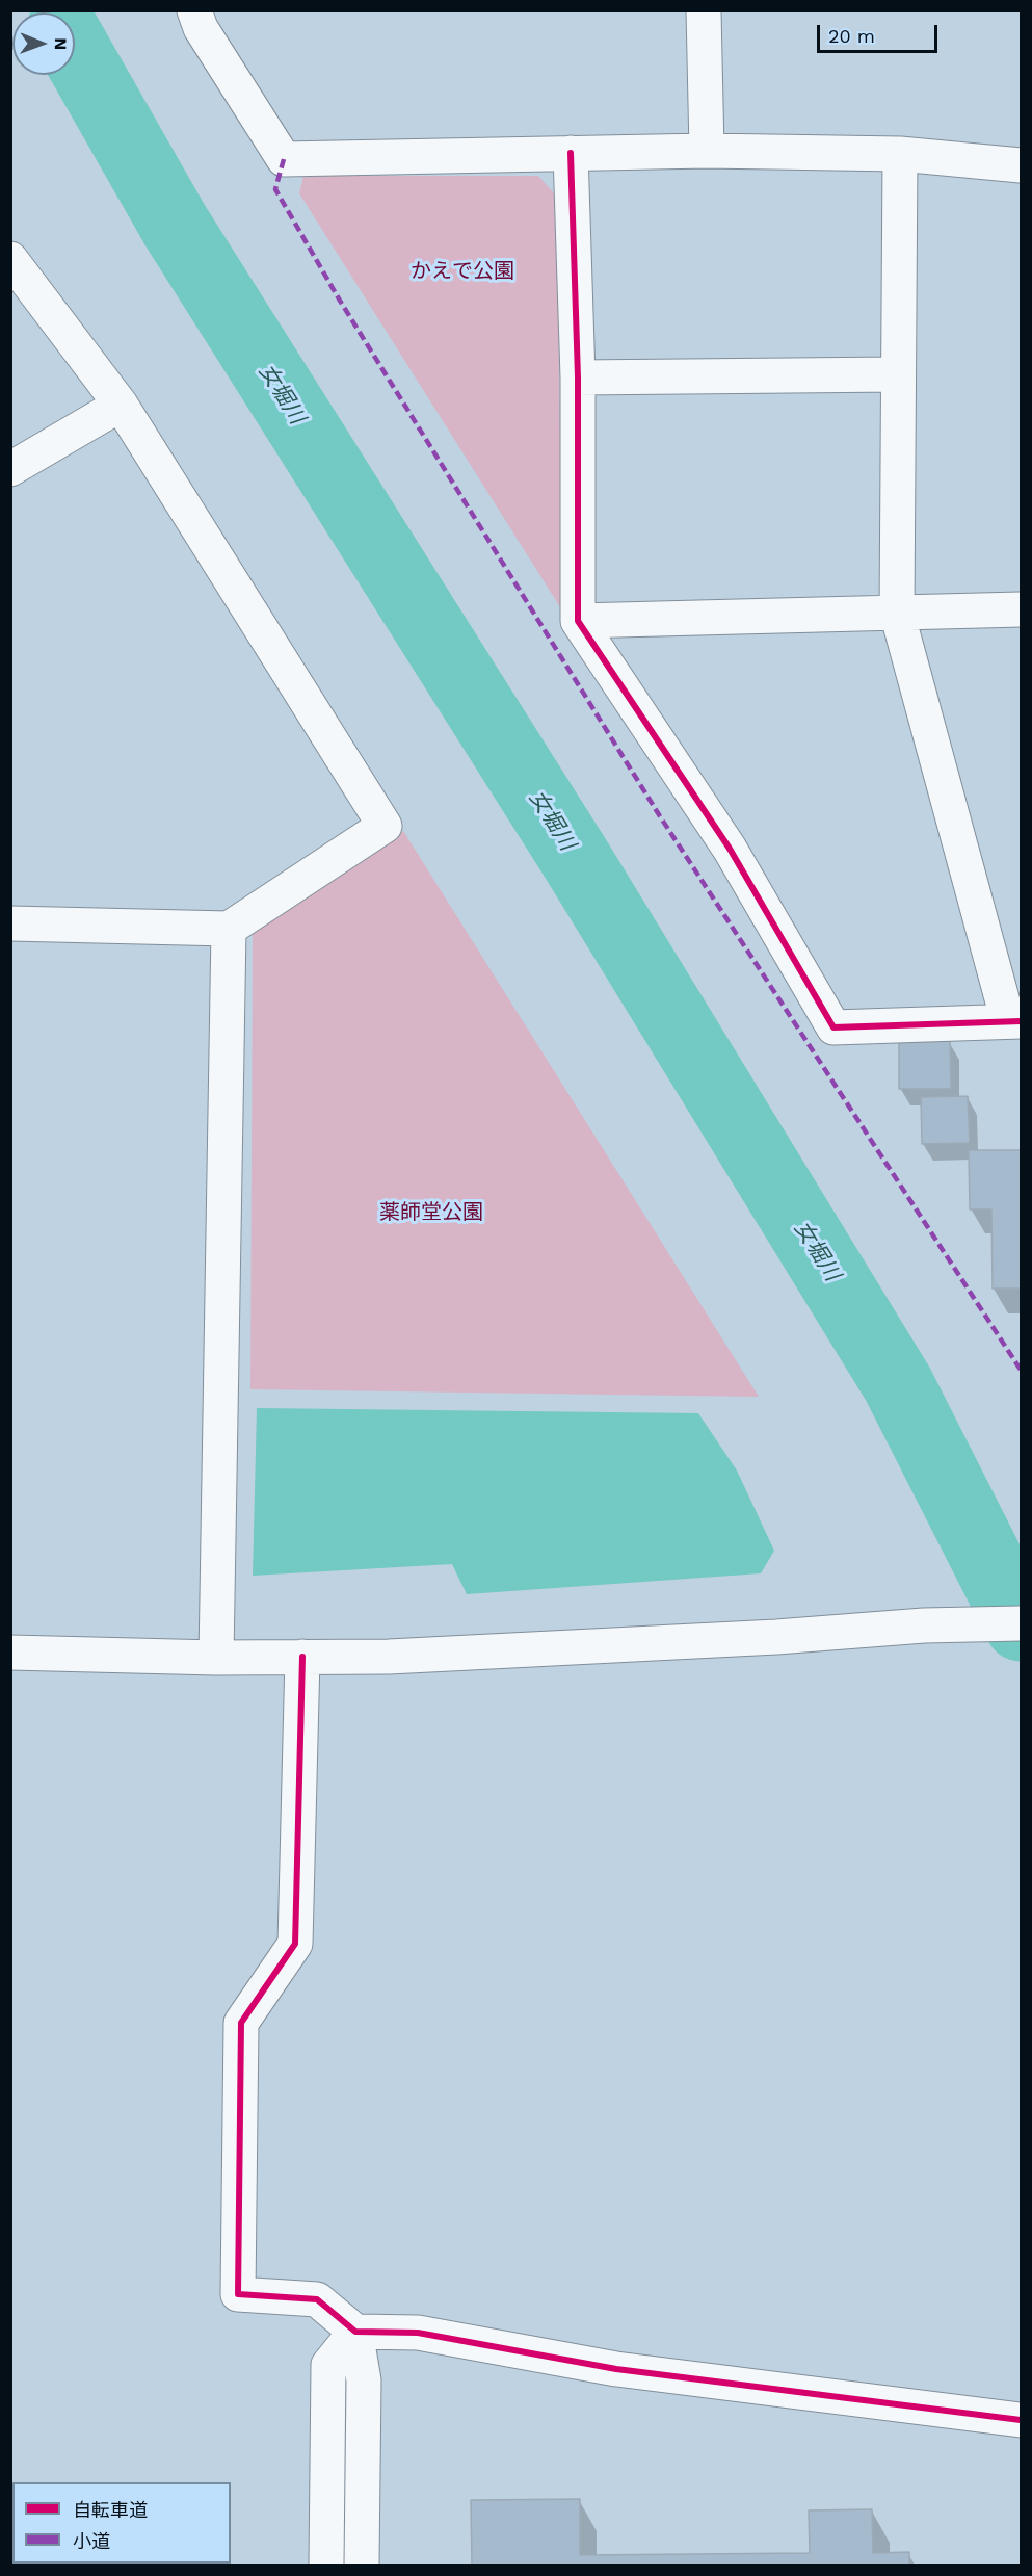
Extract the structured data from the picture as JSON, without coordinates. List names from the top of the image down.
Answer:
{
  "water": ["女堀川"],
  "parks": ["かえで公園", "薬師堂公園"],
  "legend": ["自転車道", "小道"],
  "scale_bar": "20 m",
  "north": "right"
}
